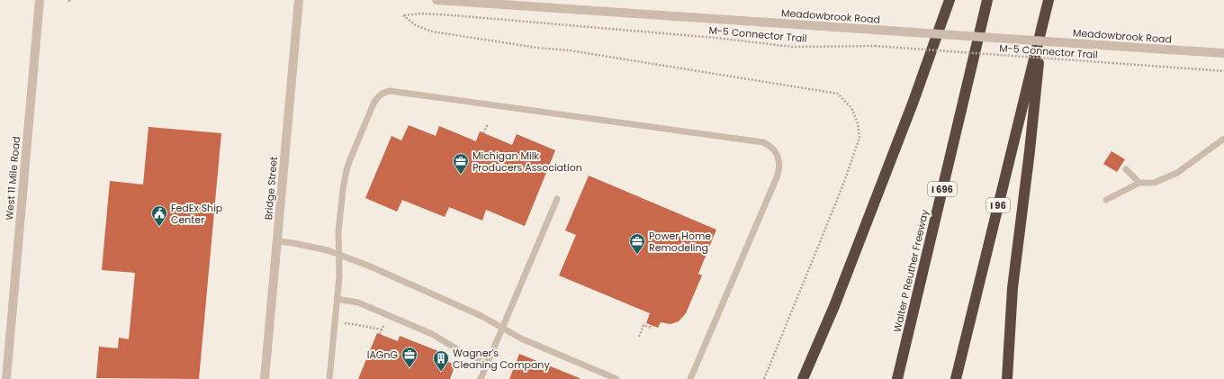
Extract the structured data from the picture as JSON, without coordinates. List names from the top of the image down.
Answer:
{
  "streets": {
    "highway": ["I 696", "I 96", "Walter P Reuther Freeway"],
    "street": ["Meadowbrook Road", "West 11 Mile Road", "Bridge Street"],
    "path": ["M-5 Connector Trail"]
  },
  "places": {
    "office": ["Michigan Milk Producers Association", "Power Home Remodeling", "IAGnG"],
    "public building": ["FedEx Ship Center"],
    "building": ["Wagner's Cleaning Company"]
  }
}
